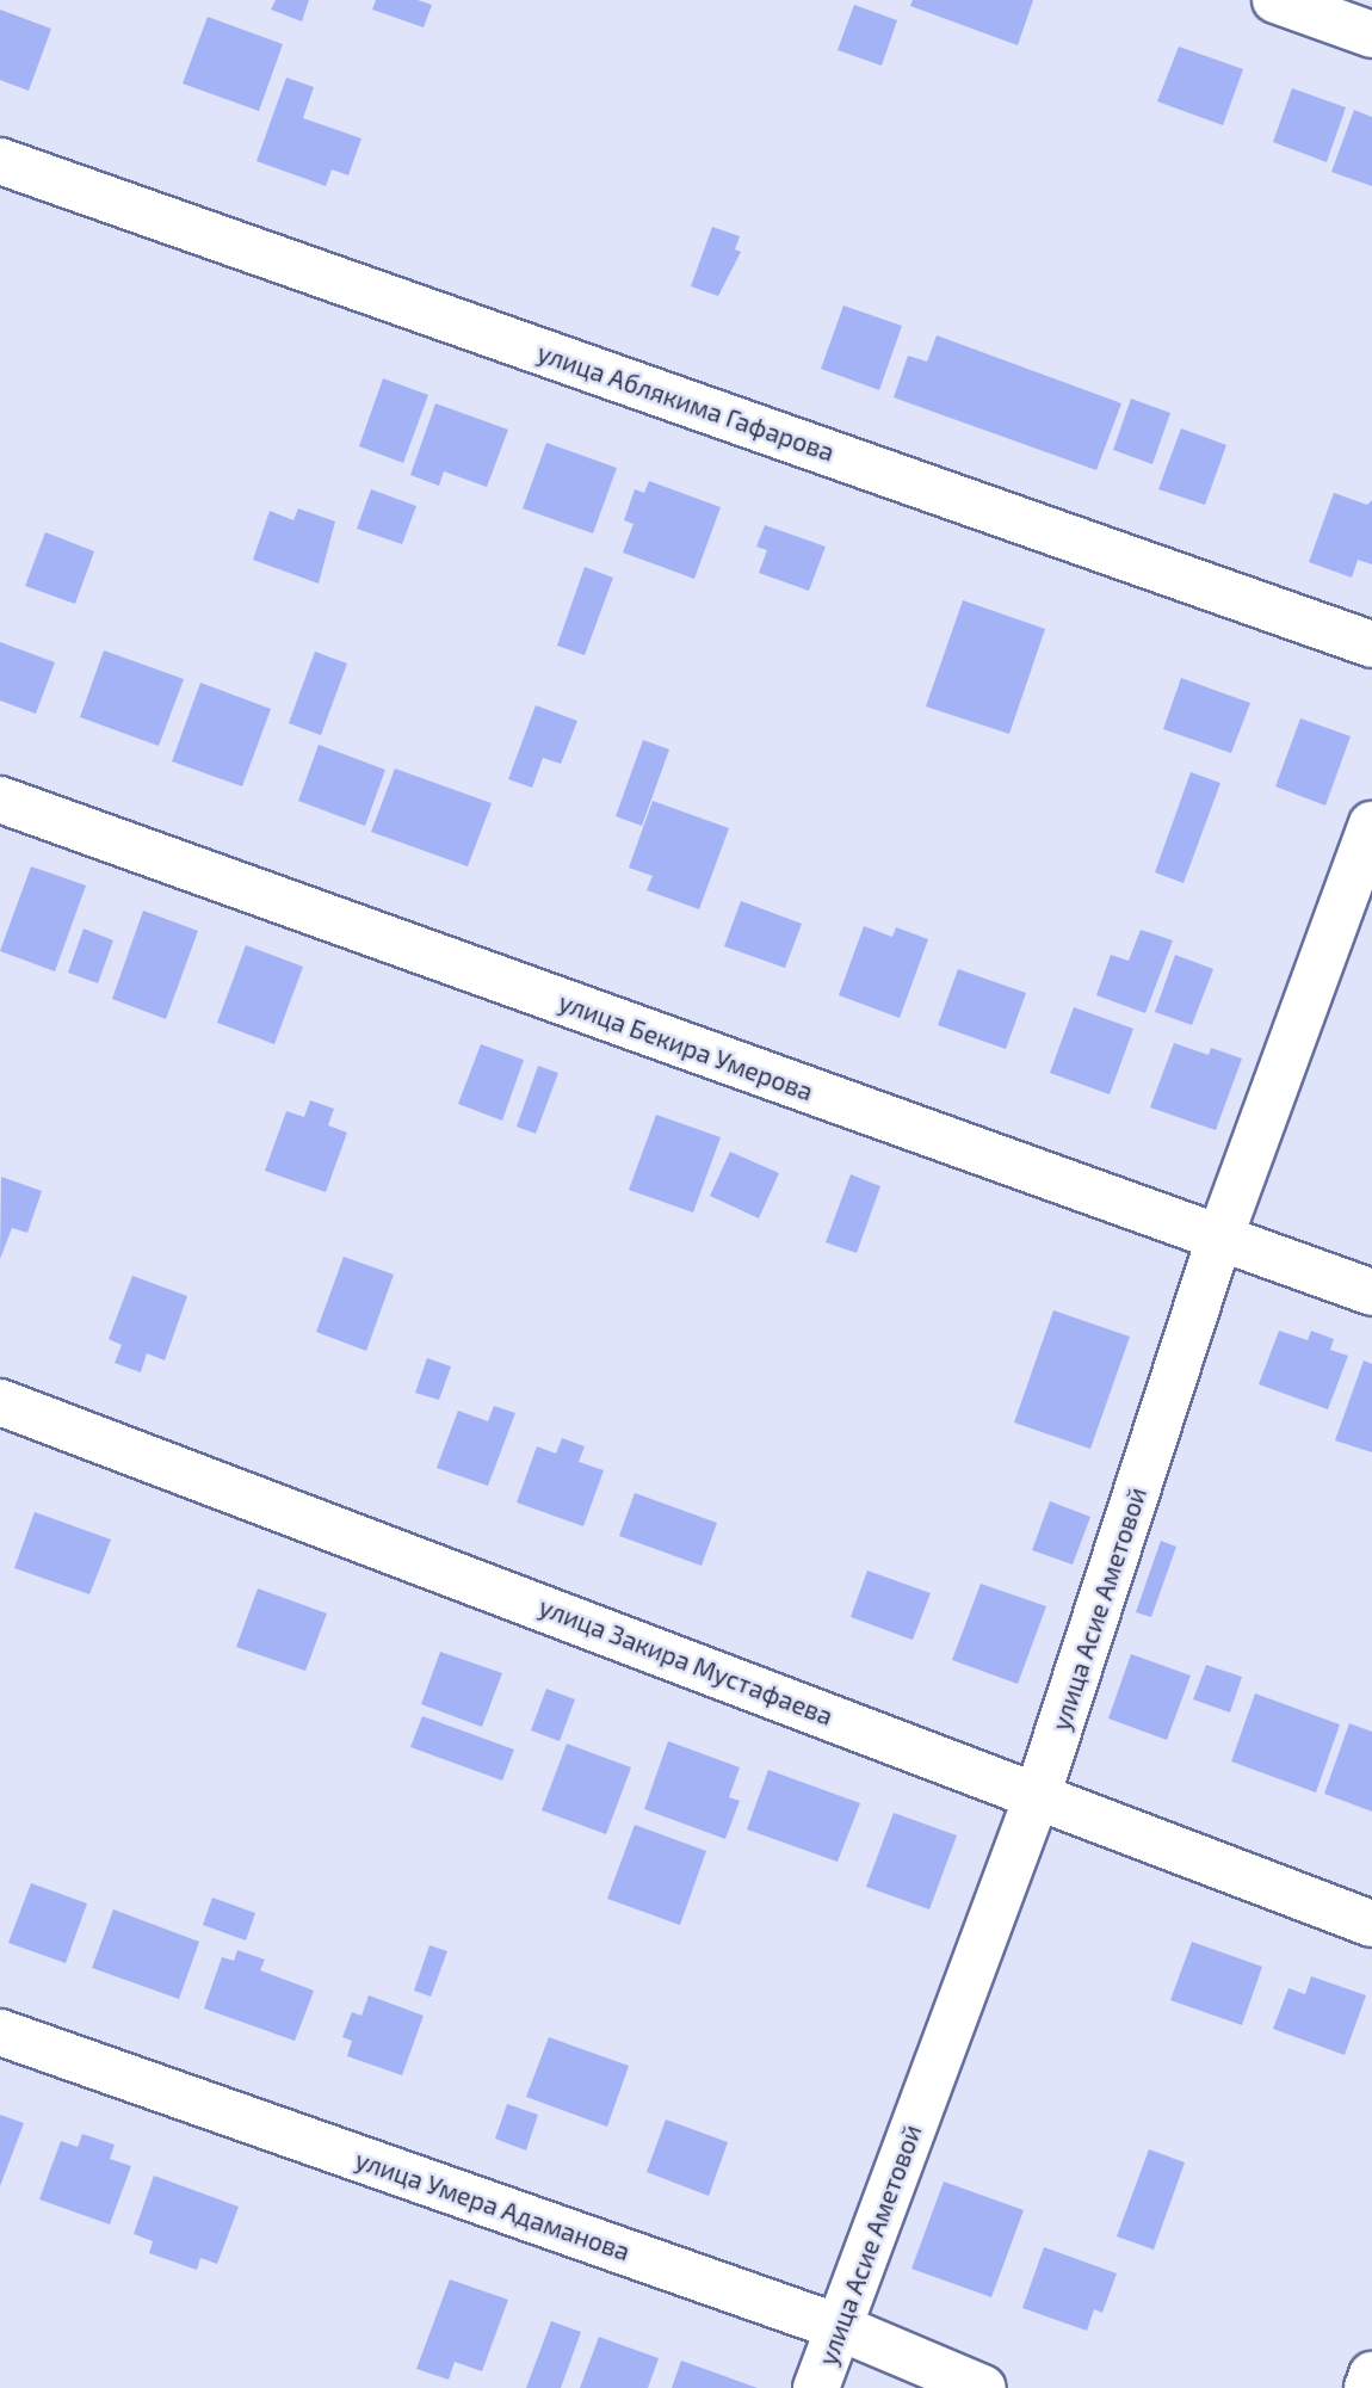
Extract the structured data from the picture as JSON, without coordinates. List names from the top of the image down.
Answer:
{
  "streets": {
    "street": [
      "улица Аблякима Гафарова",
      "улица Бекира Умерова",
      "улица Асие Аметовой",
      "улица Закира Мустафаева",
      "улица Умера Адаманова"
    ]
  },
  "crossings": [
    ["улица Бекира Умерова", "улица Асие Аметовой"],
    ["улица Асие Аметовой", "улица Закира Мустафаева"],
    ["улица Асие Аметовой", "улица Умера Адаманова"]
  ]
}
